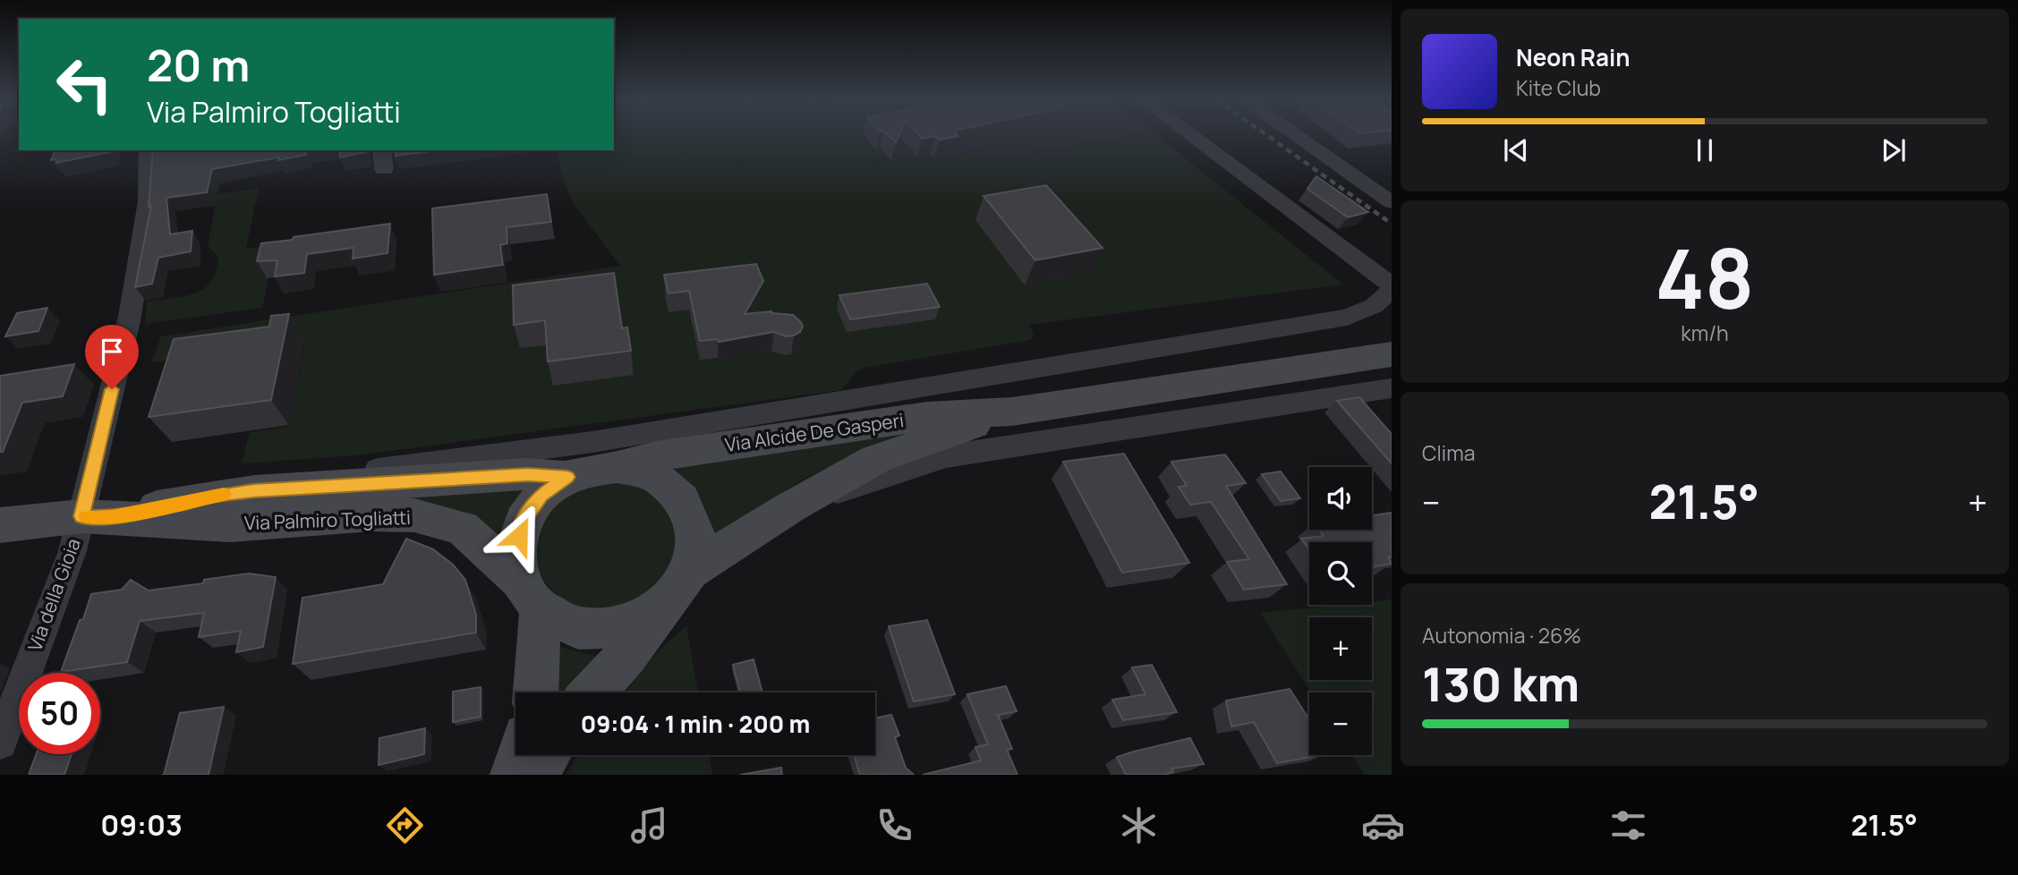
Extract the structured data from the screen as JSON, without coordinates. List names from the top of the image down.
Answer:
{
  "streets": {
    "main road": ["Via Alcide De Gasperi", "Via Palmiro Togliatti"],
    "street": ["Via della Gioia"]
  },
  "crossings": [
    ["Via Alcide De Gasperi", "Via Palmiro Togliatti"],
    ["Via Palmiro Togliatti", "Via della Gioia"]
  ],
  "page": {
    "turn": ["20 m", "Via Palmiro Togliatti"],
    "song": ["Neon Rain", "Kite Club"],
    "tile": [
      ["48", "km/h"],
      "Clima",
      ["Autonomia · 26%", "130 km"]
    ],
    "map_buttons": ["+", "−"],
    "heat": ["−", "21.5°", "+"],
    "limit": "50",
    "trip": "09:04 · 1 min · 200 m",
    "tabs": ["09:03", "21.5°"]
  }
}
